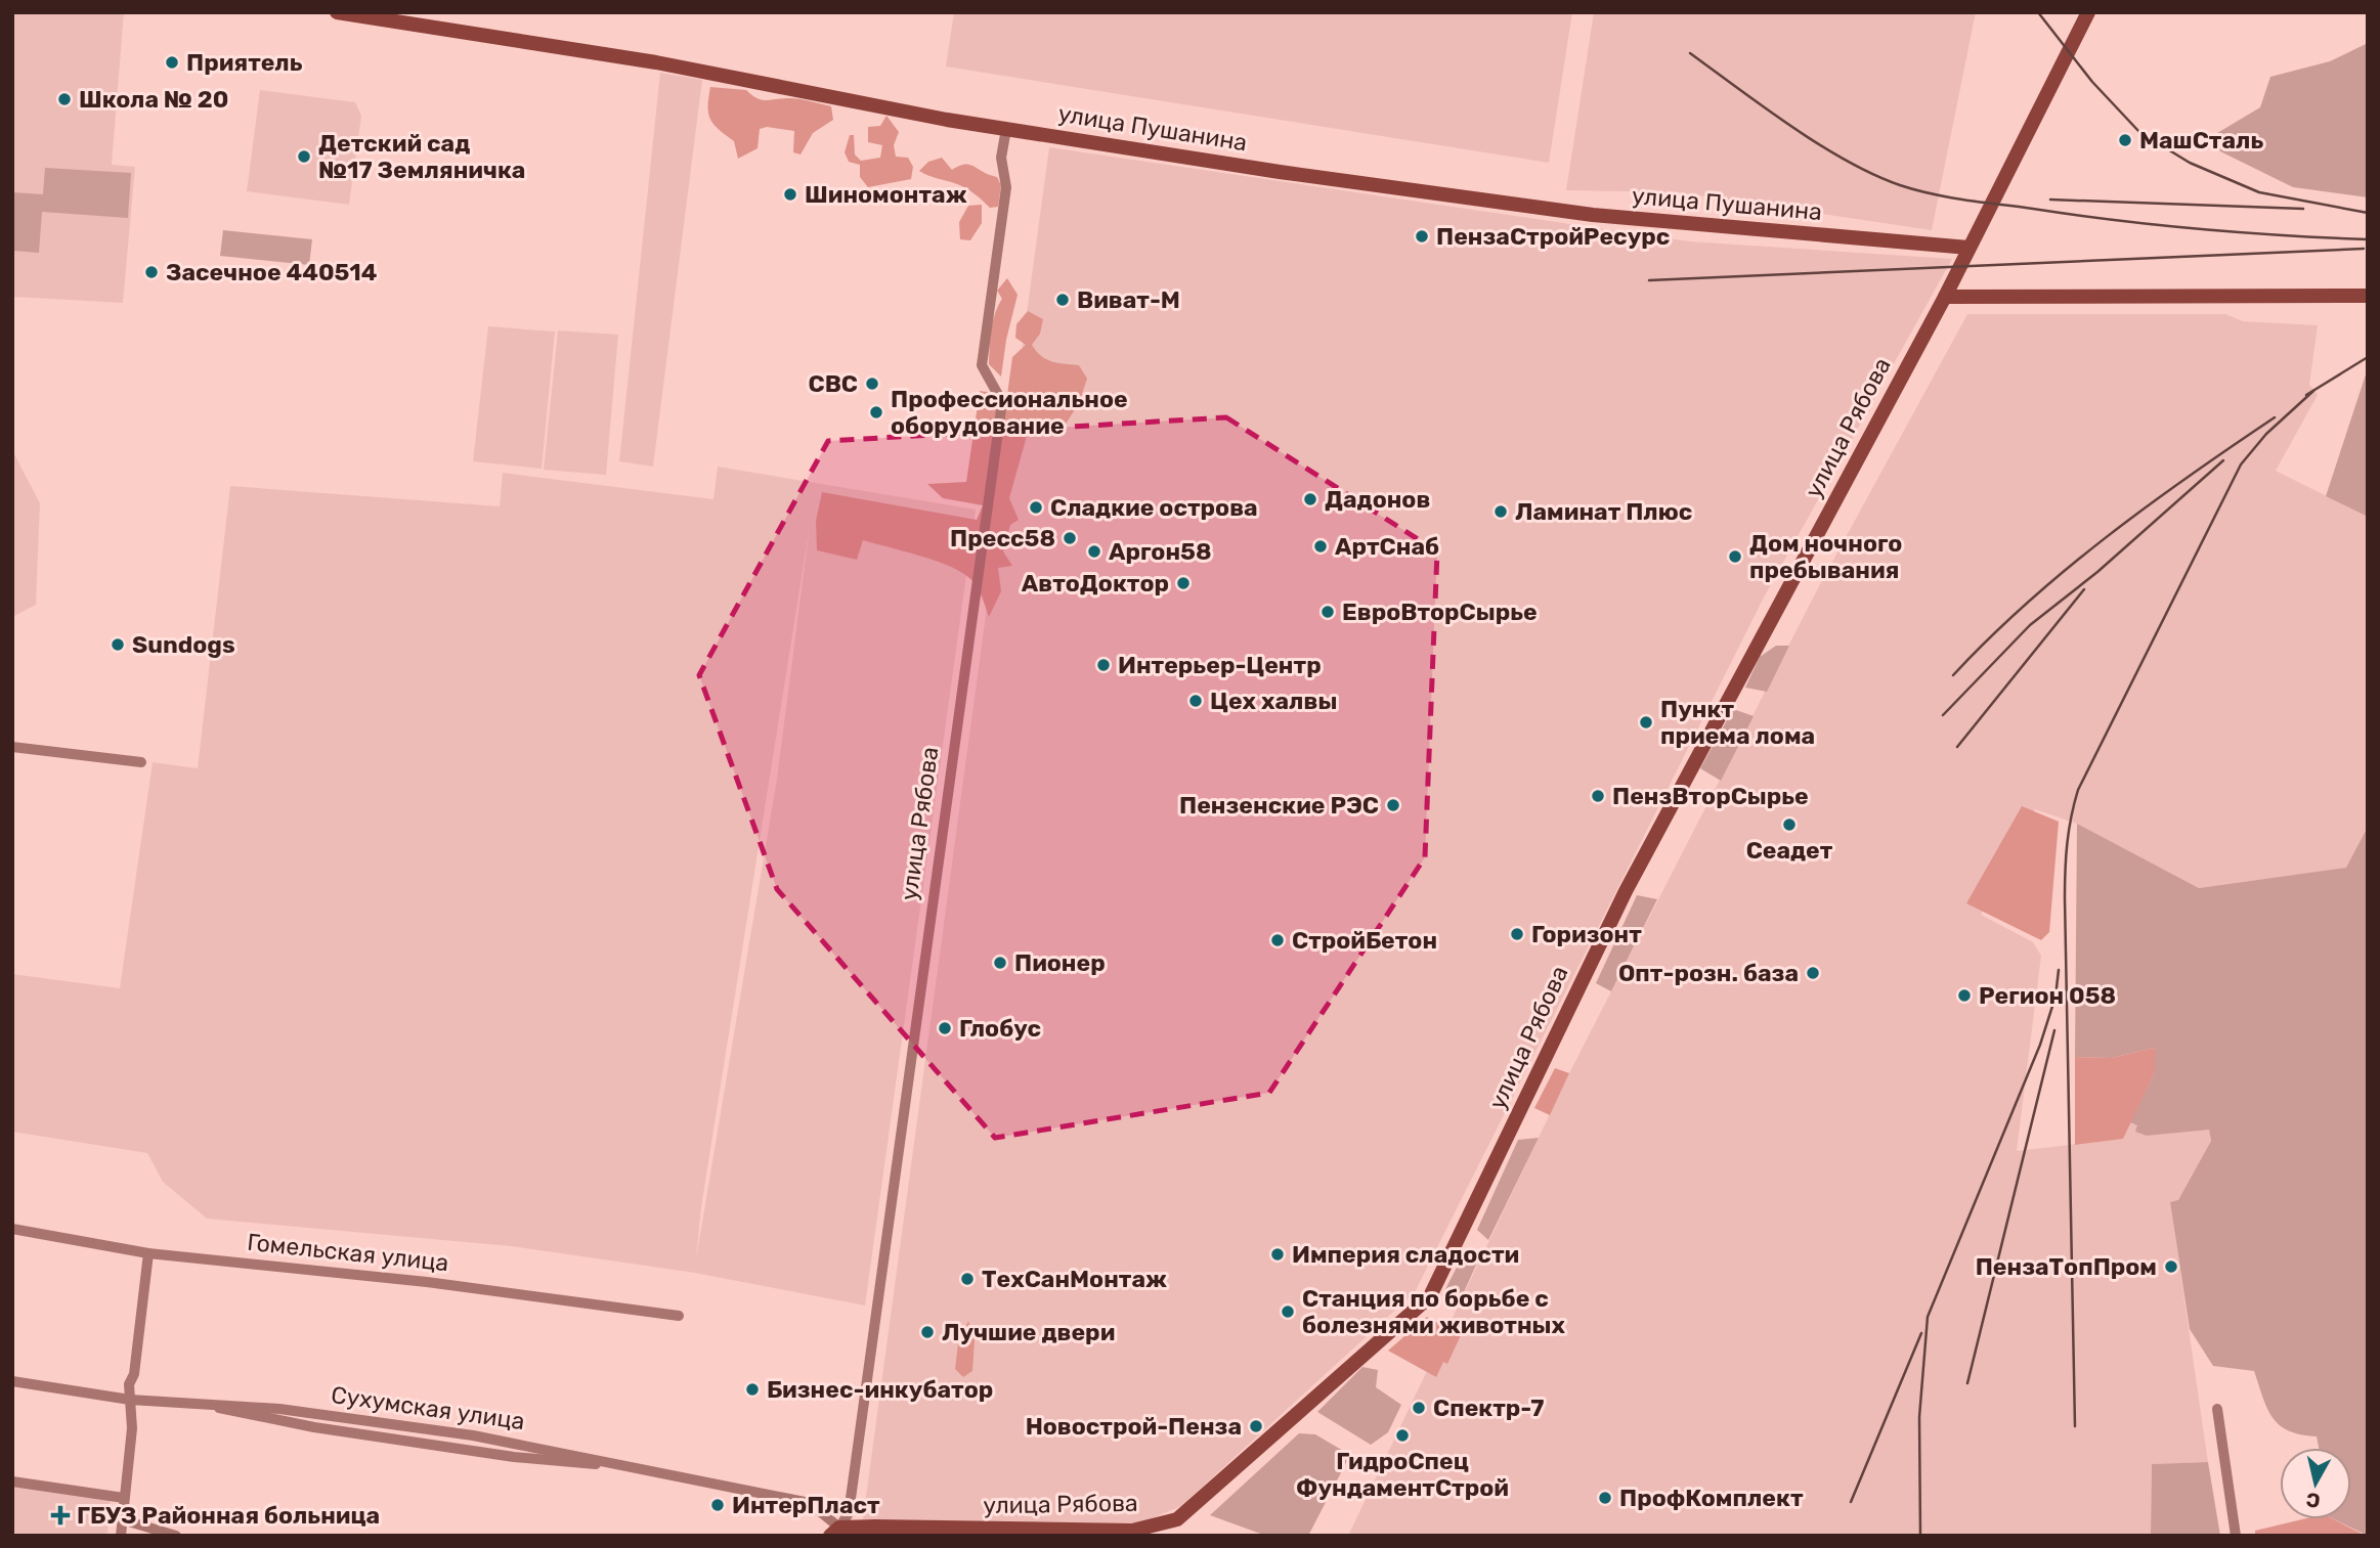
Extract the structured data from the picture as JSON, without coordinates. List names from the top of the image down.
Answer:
{
  "streets": {
    "street": [
      "улица Пушанина",
      "улица Рябова",
      "Гомельская улица",
      "Сухумская улица"
    ]
  },
  "crossings": [
    ["улица Пушанина", "улица Рябова"],
    ["улица Рябова", "Сухумская улица"]
  ],
  "places": {
    "other": [
      "Приятель",
      "Школа № 20",
      "МашСталь",
      "Детский сад №17 Земляничка",
      "Шиномонтаж",
      "ПензаСтройРесурс",
      "Засечное 440514",
      "Виват-М",
      "СВС",
      "Профессиональное оборудование",
      "Дадонов",
      "Сладкие острова",
      "Ламинат Плюс",
      "Пресс58",
      "АртСнаб",
      "Аргон58",
      "Дом ночного пребывания",
      "АвтоДоктор",
      "ЕвроВторСырье",
      "Sundogs",
      "Интерьер-Центр",
      "Цех халвы",
      "Пункт приема лома",
      "ПензВторСырье",
      "Пензенские РЭС",
      "Сеадет",
      "Горизонт",
      "СтройБетон",
      "Пионер",
      "Опт-розн. база",
      "Регион 058",
      "Глобус",
      "Империя сладости",
      "ПензаТопПром",
      "ТехСанМонтаж",
      "Станция по борьбе с болезнями животных",
      "Лучшие двери",
      "Бизнес-инкубатор",
      "Спектр-7",
      "Новострой-Пенза",
      "ГидроСпец ФундаментСтрой",
      "ПрофКомплект",
      "ИнтерПласт"
    ],
    "health": ["ГБУЗ Районная больница"]
  },
  "north": "bottom"
}
